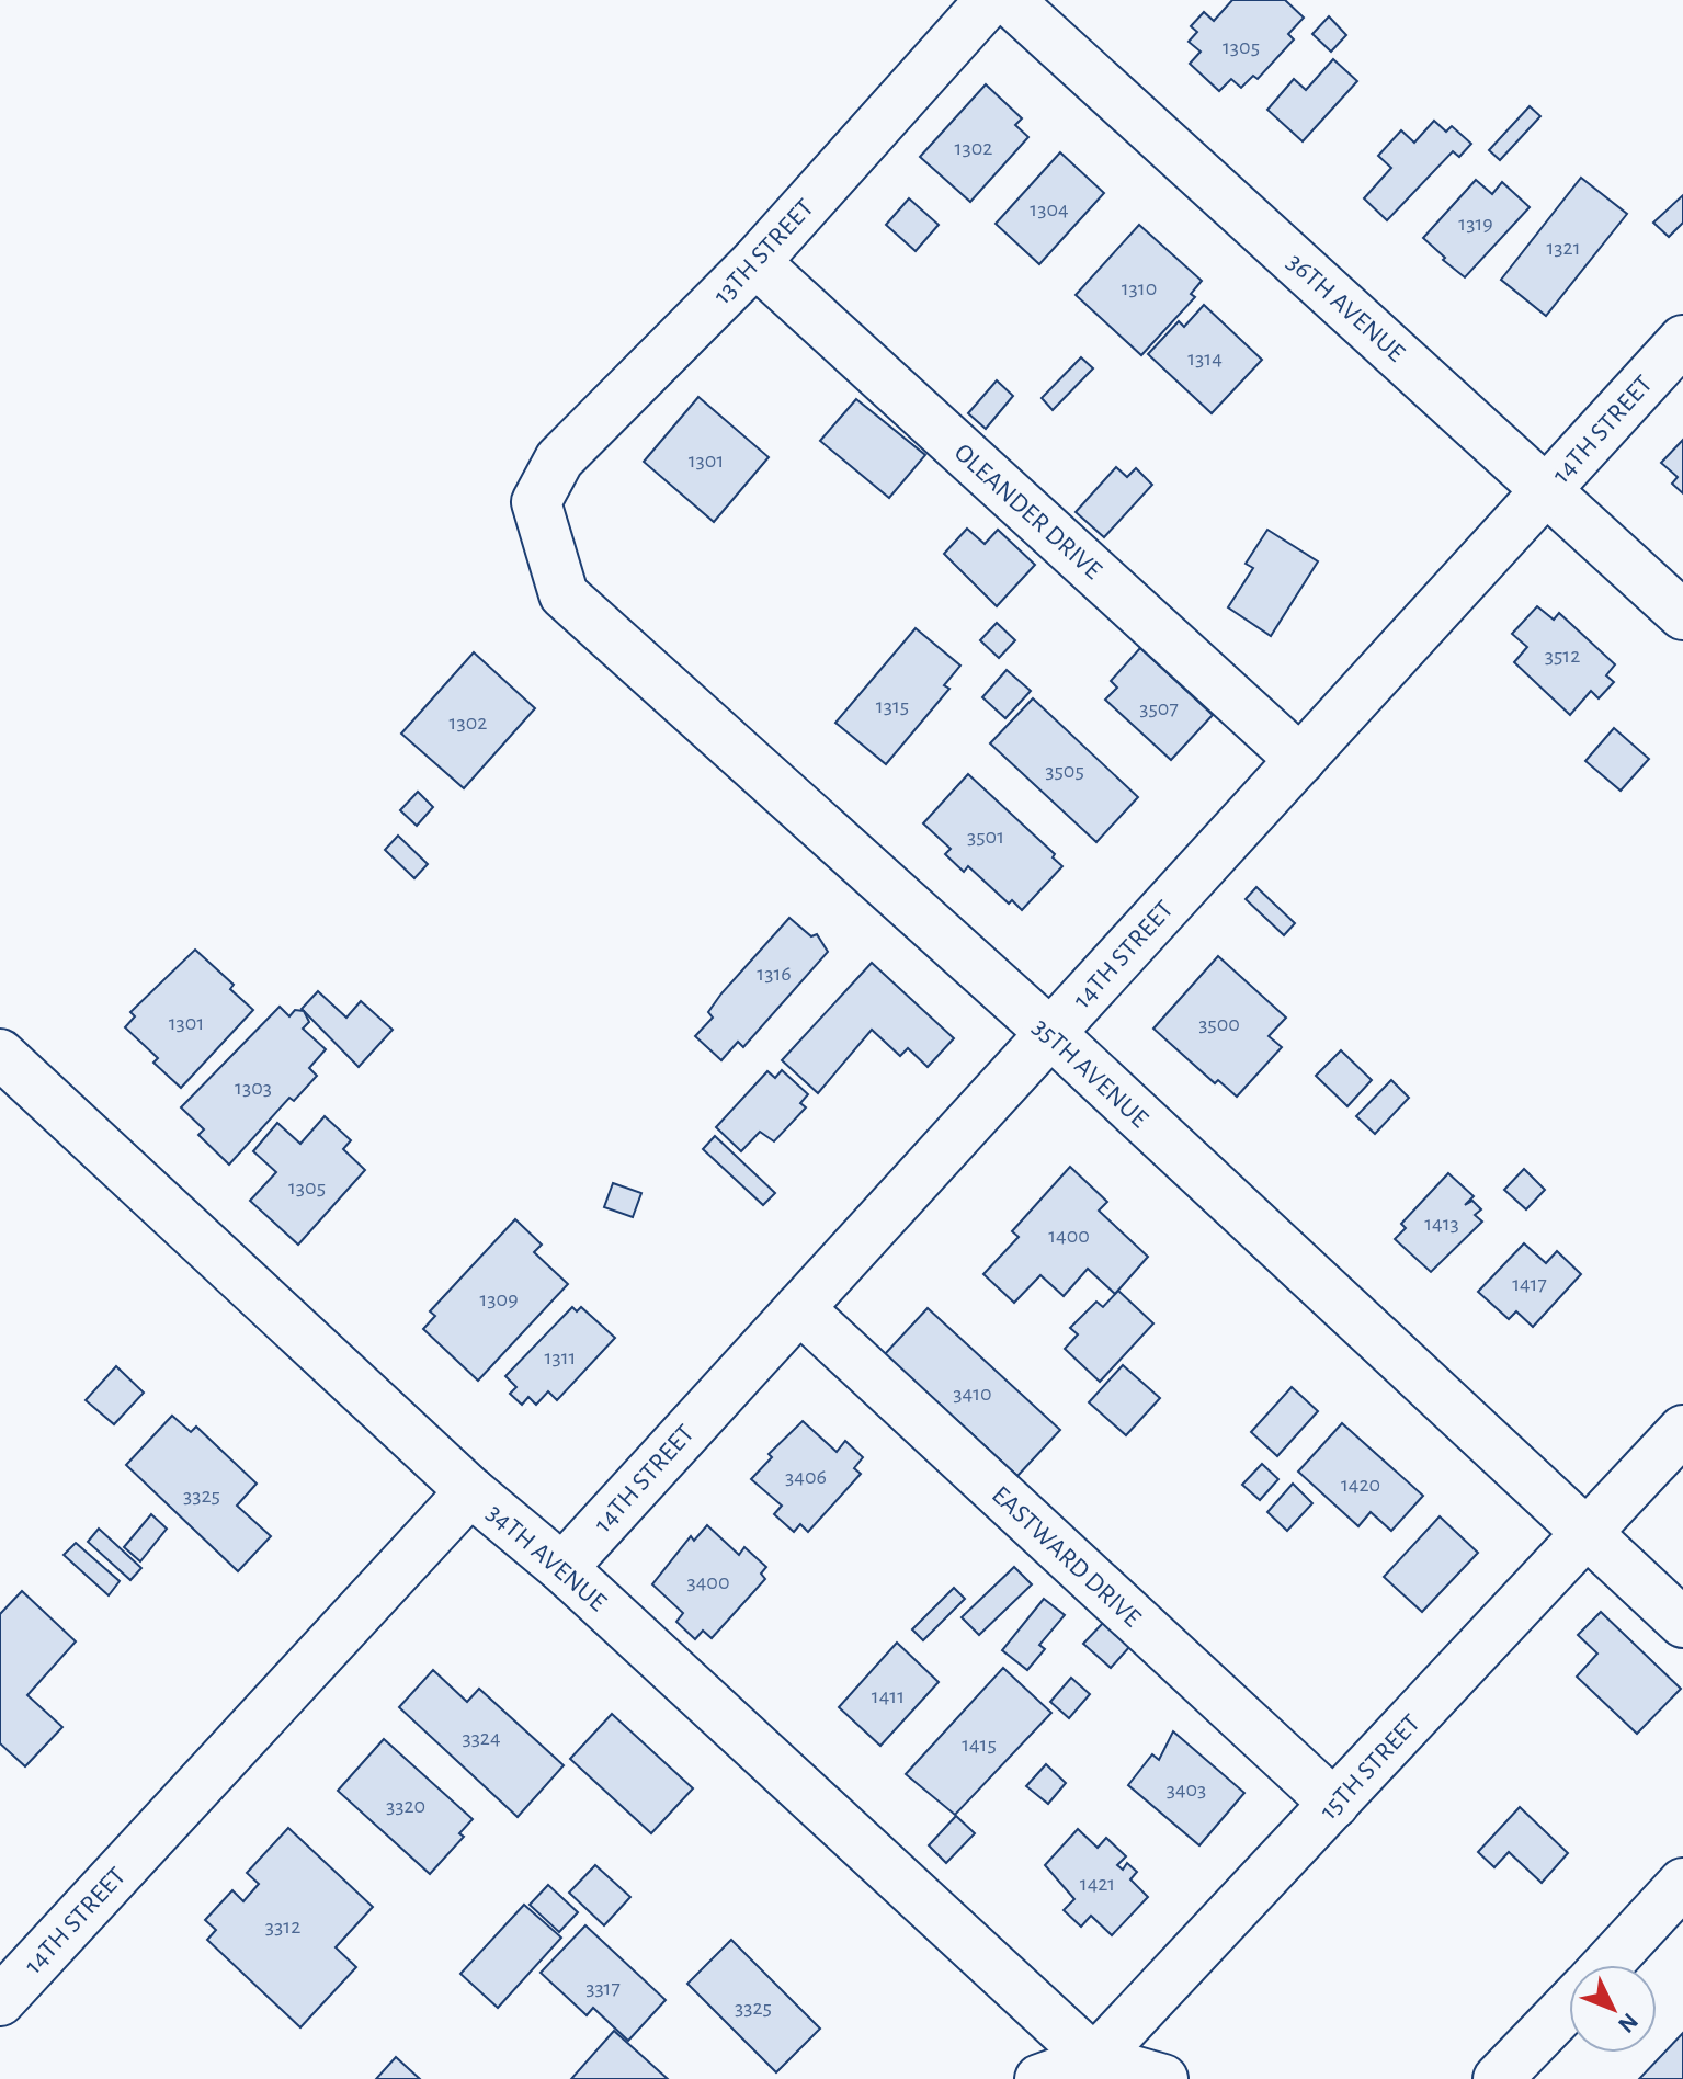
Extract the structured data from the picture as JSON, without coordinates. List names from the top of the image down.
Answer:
{
  "streets": {
    "street": [
      "13TH STREET",
      "36TH AVENUE",
      "14TH STREET",
      "OLEANDER DRIVE",
      "35TH AVENUE",
      "EASTWARD DRIVE",
      "34TH AVENUE",
      "15TH STREET"
    ]
  },
  "crossings": [
    ["13TH STREET", "OLEANDER DRIVE"],
    ["13TH STREET", "35TH AVENUE"],
    ["36TH AVENUE", "14TH STREET"],
    ["14TH STREET", "OLEANDER DRIVE"],
    ["14TH STREET", "35TH AVENUE"],
    ["14TH STREET", "EASTWARD DRIVE"],
    ["14TH STREET", "34TH AVENUE"],
    ["35TH AVENUE", "15TH STREET"],
    ["EASTWARD DRIVE", "15TH STREET"],
    ["34TH AVENUE", "15TH STREET"]
  ],
  "house_numbers": [
    "1305",
    "1302",
    "1304",
    "1319",
    "1321",
    "1310",
    "1314",
    "1301",
    "3512",
    "1315",
    "3507",
    "1302",
    "3505",
    "3501",
    "1316",
    "1301",
    "3500",
    "1303",
    "1305",
    "1413",
    "1400",
    "1417",
    "1309",
    "1311",
    "3410",
    "3406",
    "1420",
    "3325",
    "3400",
    "1411",
    "3324",
    "1415",
    "3403",
    "3320",
    "1421",
    "3312",
    "3317",
    "3325"
  ],
  "north": "bottom right"
}
